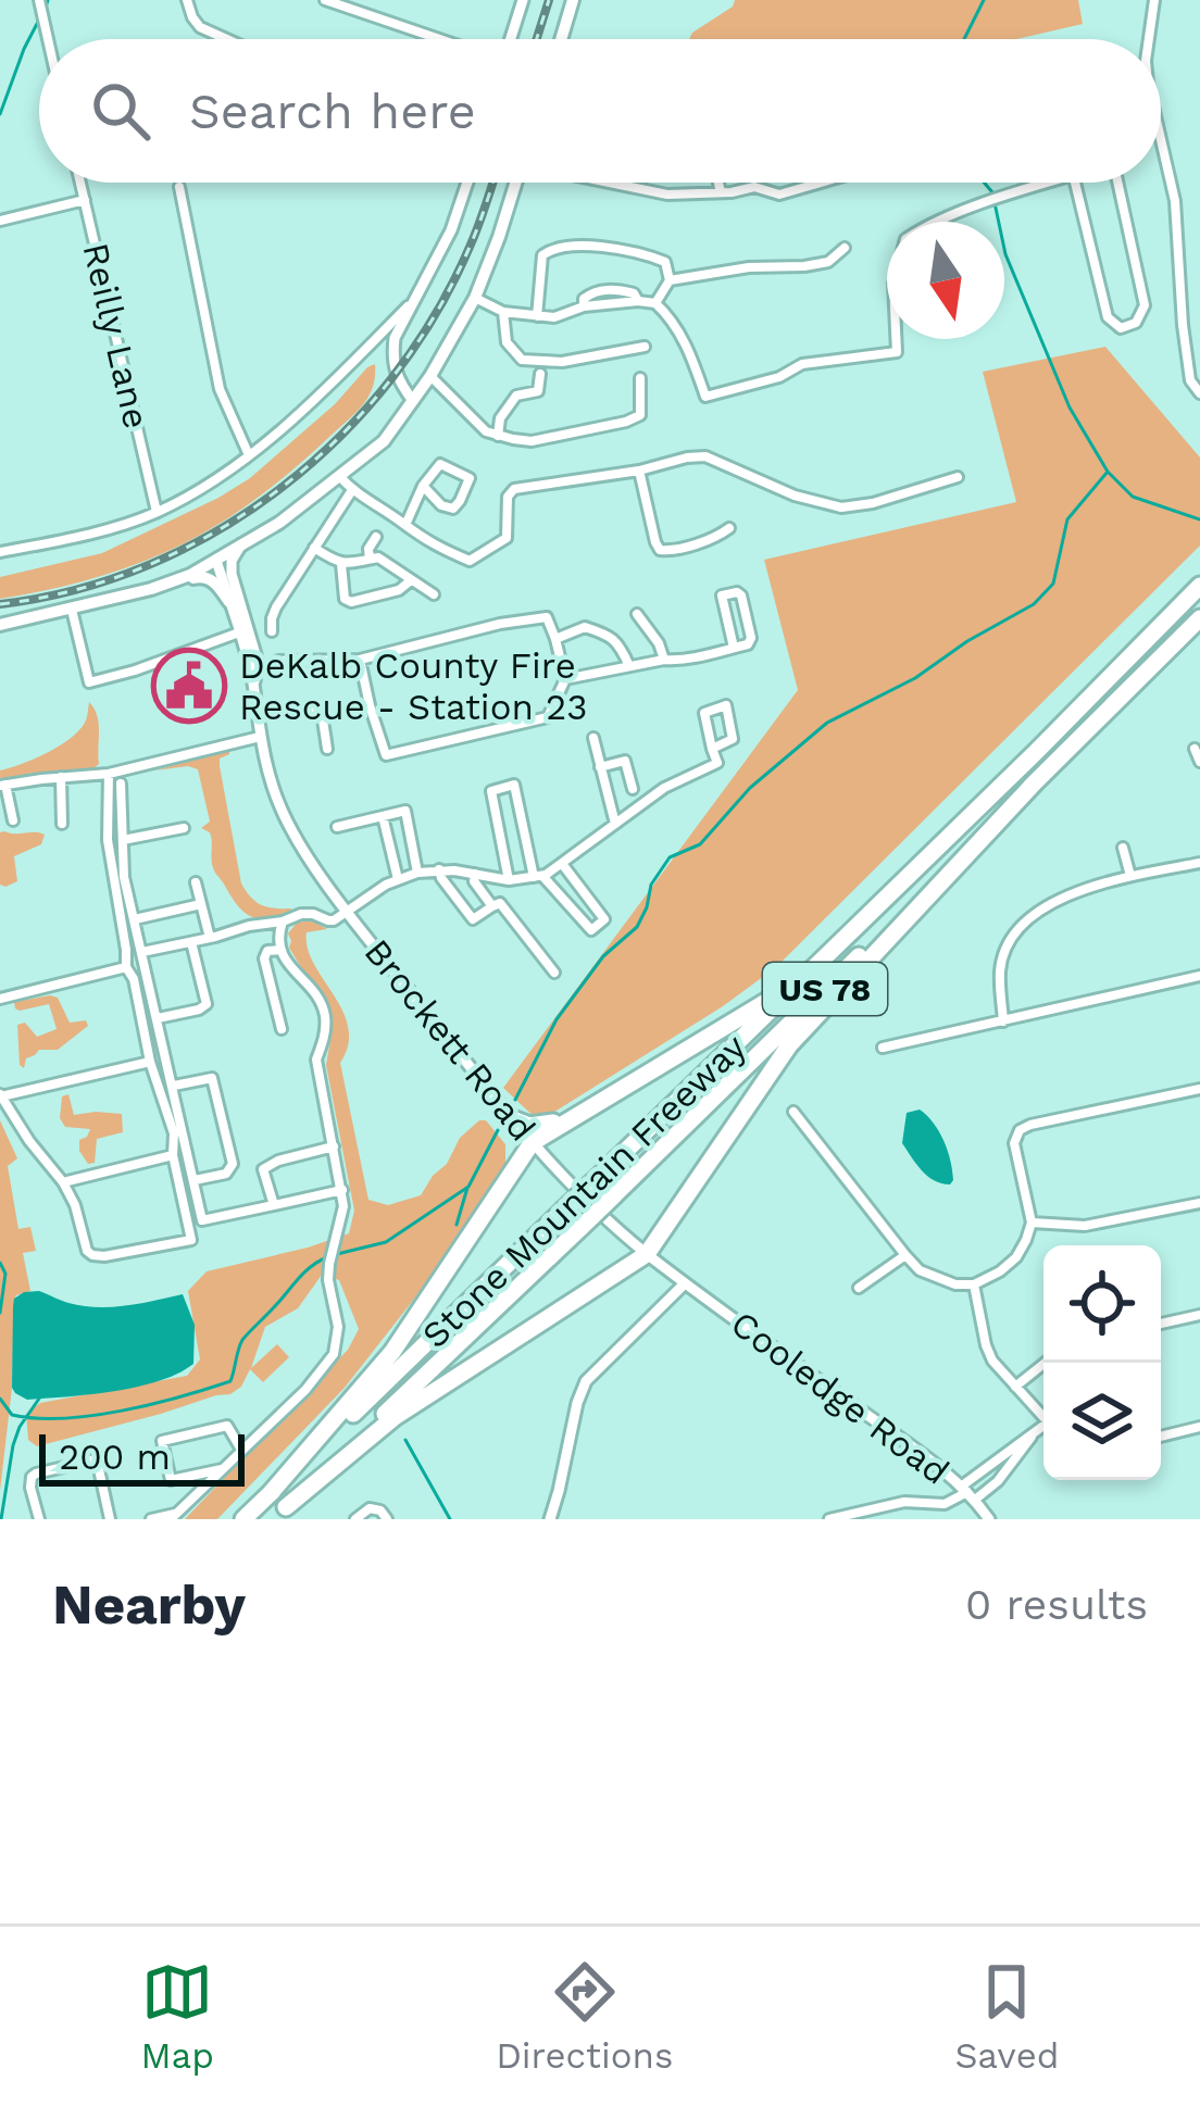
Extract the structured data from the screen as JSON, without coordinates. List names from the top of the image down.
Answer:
{
  "streets": {
    "highway": ["US 78", "Stone Mountain Freeway"],
    "street": ["Reilly Lane", "Brockett Road", "Cooledge Road"]
  },
  "crossings": [
    ["Brockett Road", "Cooledge Road"]
  ],
  "places": {
    "public building": ["DeKalb County Fire Rescue - Station 23"]
  },
  "scale_bar": "200 m",
  "north": "bottom",
  "page": {
    "search": "Search here",
    "scale": "200 m",
    "heading": ["Nearby", "0 results"],
    "nav": ["Map", "Directions", "Saved"]
  }
}
